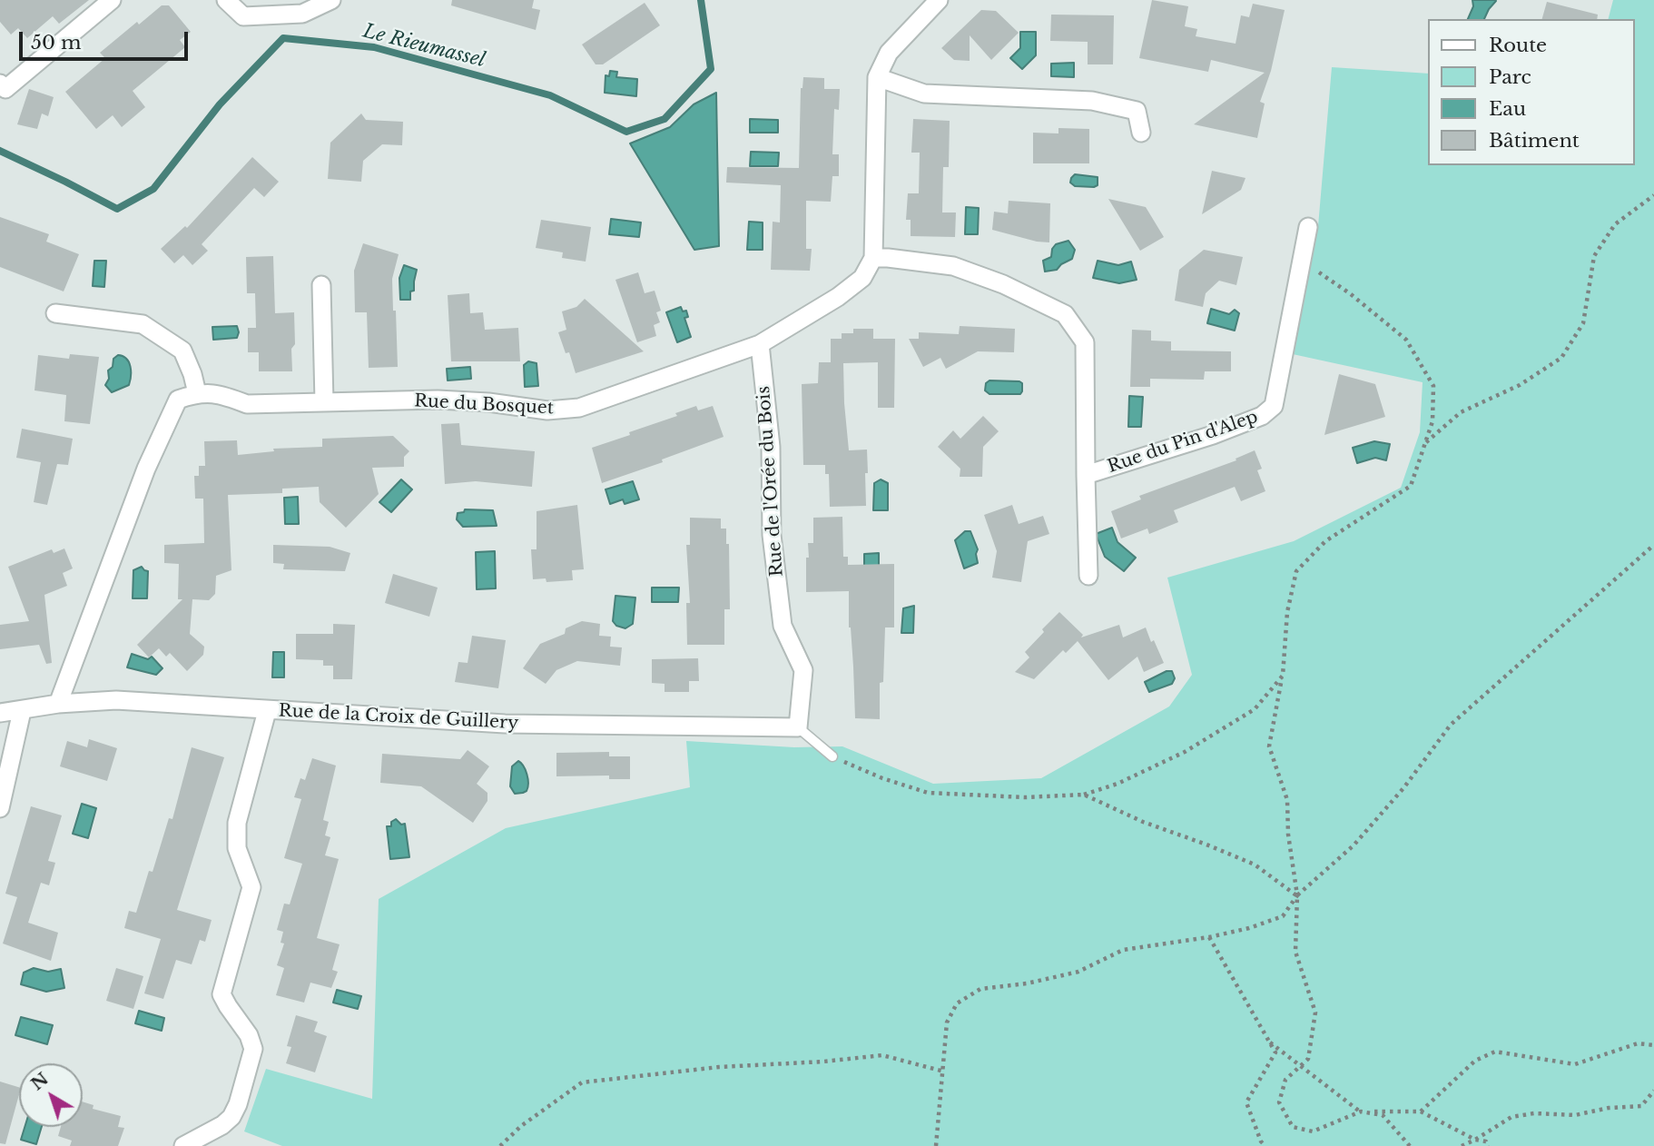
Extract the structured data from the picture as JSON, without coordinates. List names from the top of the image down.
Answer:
{
  "streets": {
    "street": [
      "Rue du Bosquet",
      "Rue du Pin d'Alep",
      "Rue de l'Orée du Bois",
      "Rue de la Croix de Guillery"
    ]
  },
  "crossings": [
    ["Rue du Bosquet", "Rue du Pin d'Alep"],
    ["Rue du Bosquet", "Rue de l'Orée du Bois"],
    ["Rue de l'Orée du Bois", "Rue de la Croix de Guillery"]
  ],
  "water": ["Le Rieumassel"],
  "legend": [
    "Route",
    "Parc",
    "Eau",
    "Bâtiment"
  ],
  "scale_bar": "50 m",
  "north": "top left"
}
